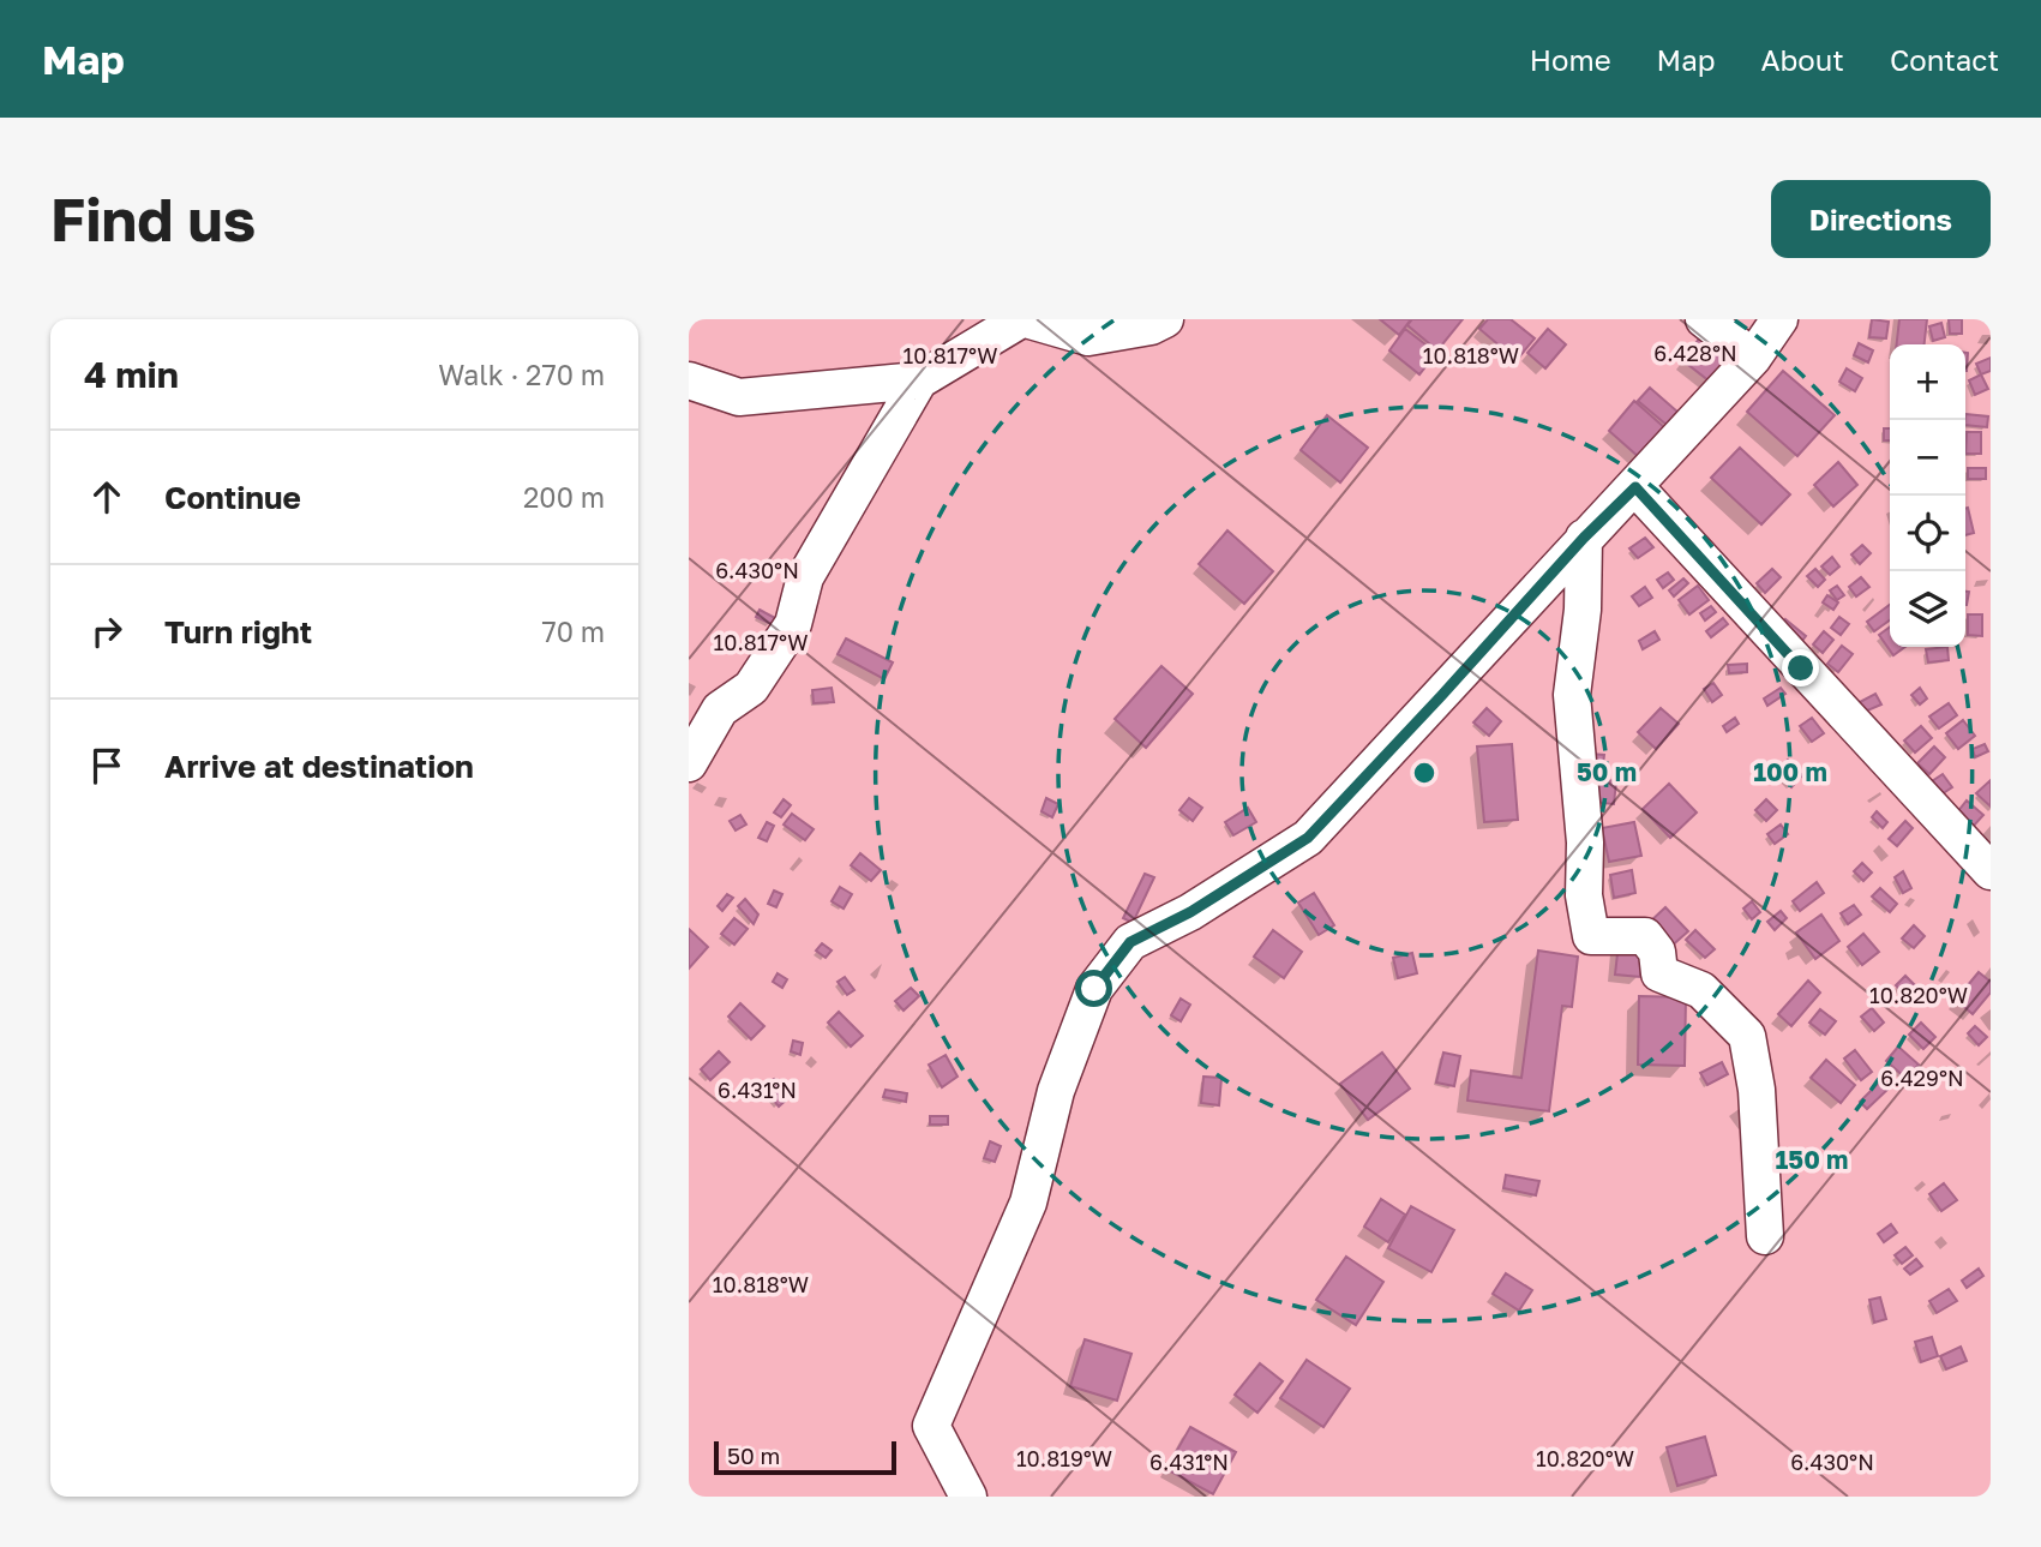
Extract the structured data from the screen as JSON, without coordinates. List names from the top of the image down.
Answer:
{
  "scale_bar": "50 m",
  "page": {
    "header": "Map",
    "nav": [
      "Home",
      "Map",
      "About",
      "Contact"
    ],
    "buttons": "Directions",
    "title": "Find us",
    "heading": ["4 min", "Walk · 270 m"],
    "map_buttons": ["+", "−"],
    "list": [
      ["Continue", "200 m"],
      ["Turn right", "70 m"],
      "Arrive at destination"
    ],
    "scale": "50 m"
  },
  "coordinates": [
    "6.428°N",
    "10.817°W",
    "10.818°W",
    "6.430°N",
    "10.820°W",
    "6.429°N",
    "6.431°N",
    "10.819°W"
  ],
  "rings": ["50 m", "100 m", "150 m"]
}
